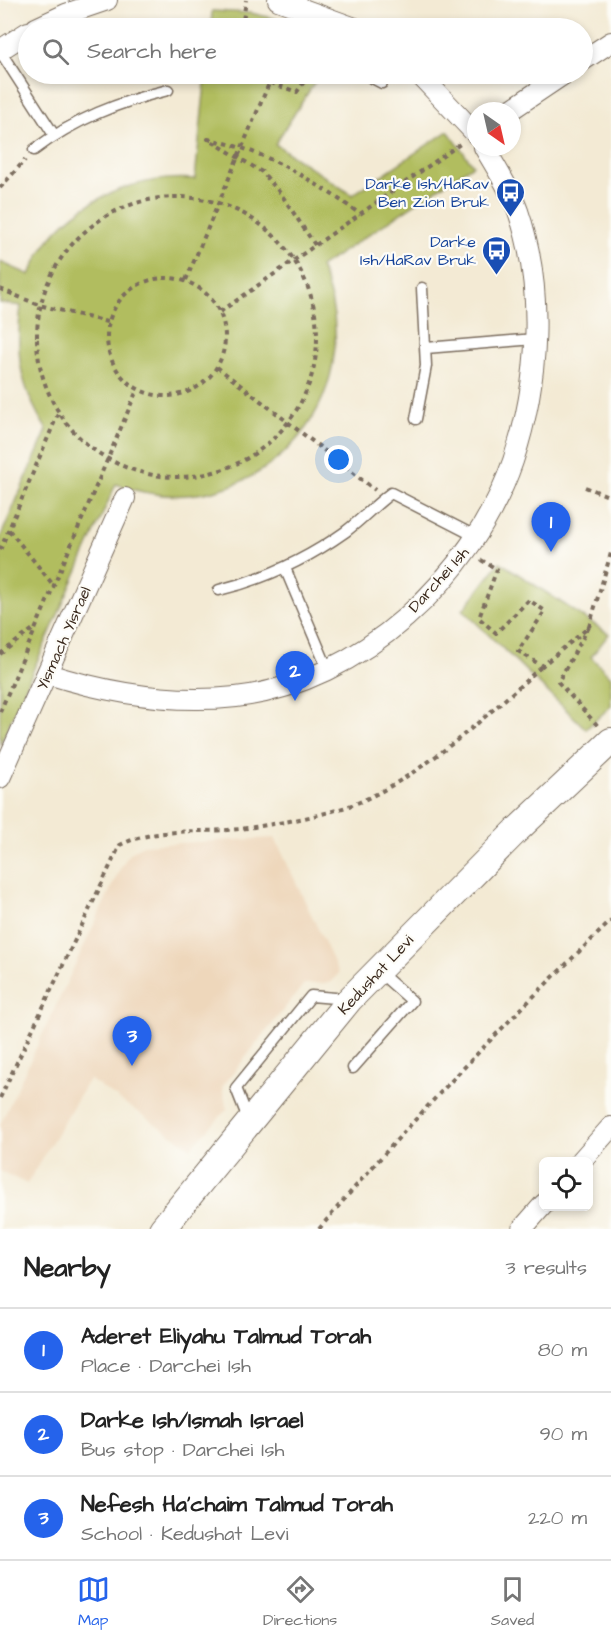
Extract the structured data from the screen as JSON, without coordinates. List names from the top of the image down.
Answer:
{
  "streets": {
    "street": ["Darchei Ish", "Yismach Yisrael", "Kedushat Levi"]
  },
  "crossings": [
    ["Darchei Ish", "Yismach Yisrael"]
  ],
  "places": {
    "bus stop": ["Darke Ish/HaRav Ben Zion Bruk", "Darke Ish/HaRav Bruk"]
  },
  "north": "bottom right",
  "page": {
    "search": "Search here",
    "pins": ["1", "2", "3"],
    "heading": ["Nearby", "3 results"],
    "list": [
      {
        "mark": "1",
        "name": "Aderet Eliyahu Talmud Torah",
        "note": "Place · Darchei Ish",
        "value": "80 m"
      },
      {
        "mark": "2",
        "name": "Darke Ish/Ismah Israel",
        "note": "Bus stop · Darchei Ish",
        "value": "90 m"
      },
      {
        "mark": "3",
        "name": "Nefesh Ha'chaim Talmud Torah",
        "note": "School · Kedushat Levi",
        "value": "220 m"
      }
    ],
    "nav": ["Map", "Directions", "Saved"]
  }
}
